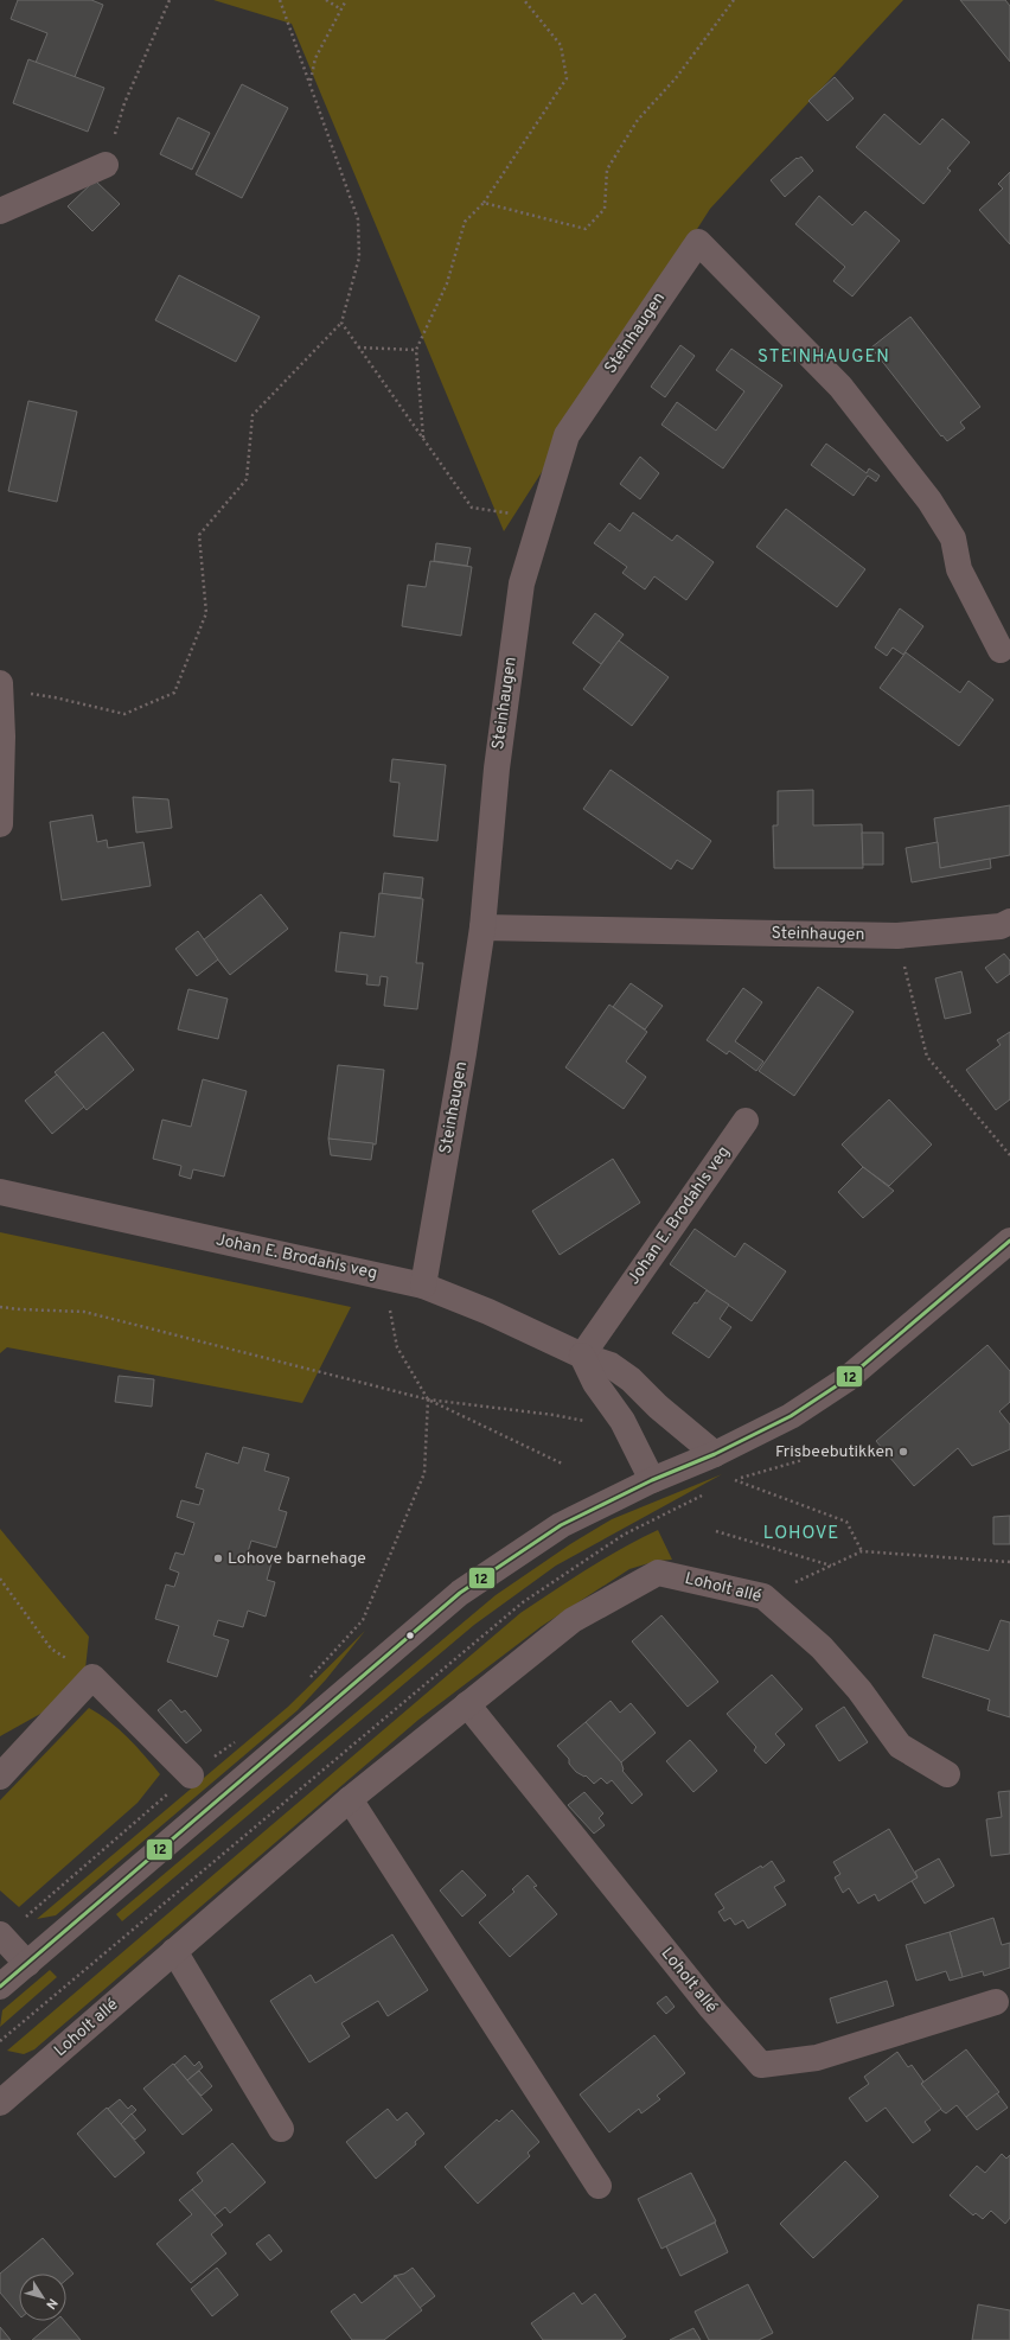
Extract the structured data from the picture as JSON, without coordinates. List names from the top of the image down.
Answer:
{
  "streets": {
    "street": ["Steinhaugen", "Johan E. Brodahls veg", "Loholt allé"]
  },
  "crossings": [
    ["Steinhaugen", "Johan E. Brodahls veg"]
  ],
  "districts": ["STEINHAUGEN", "LOHOVE"],
  "places": ["Frisbeebutikken", "Lohove barnehage"],
  "lines": ["transit line 12"],
  "north": "bottom right"
}
